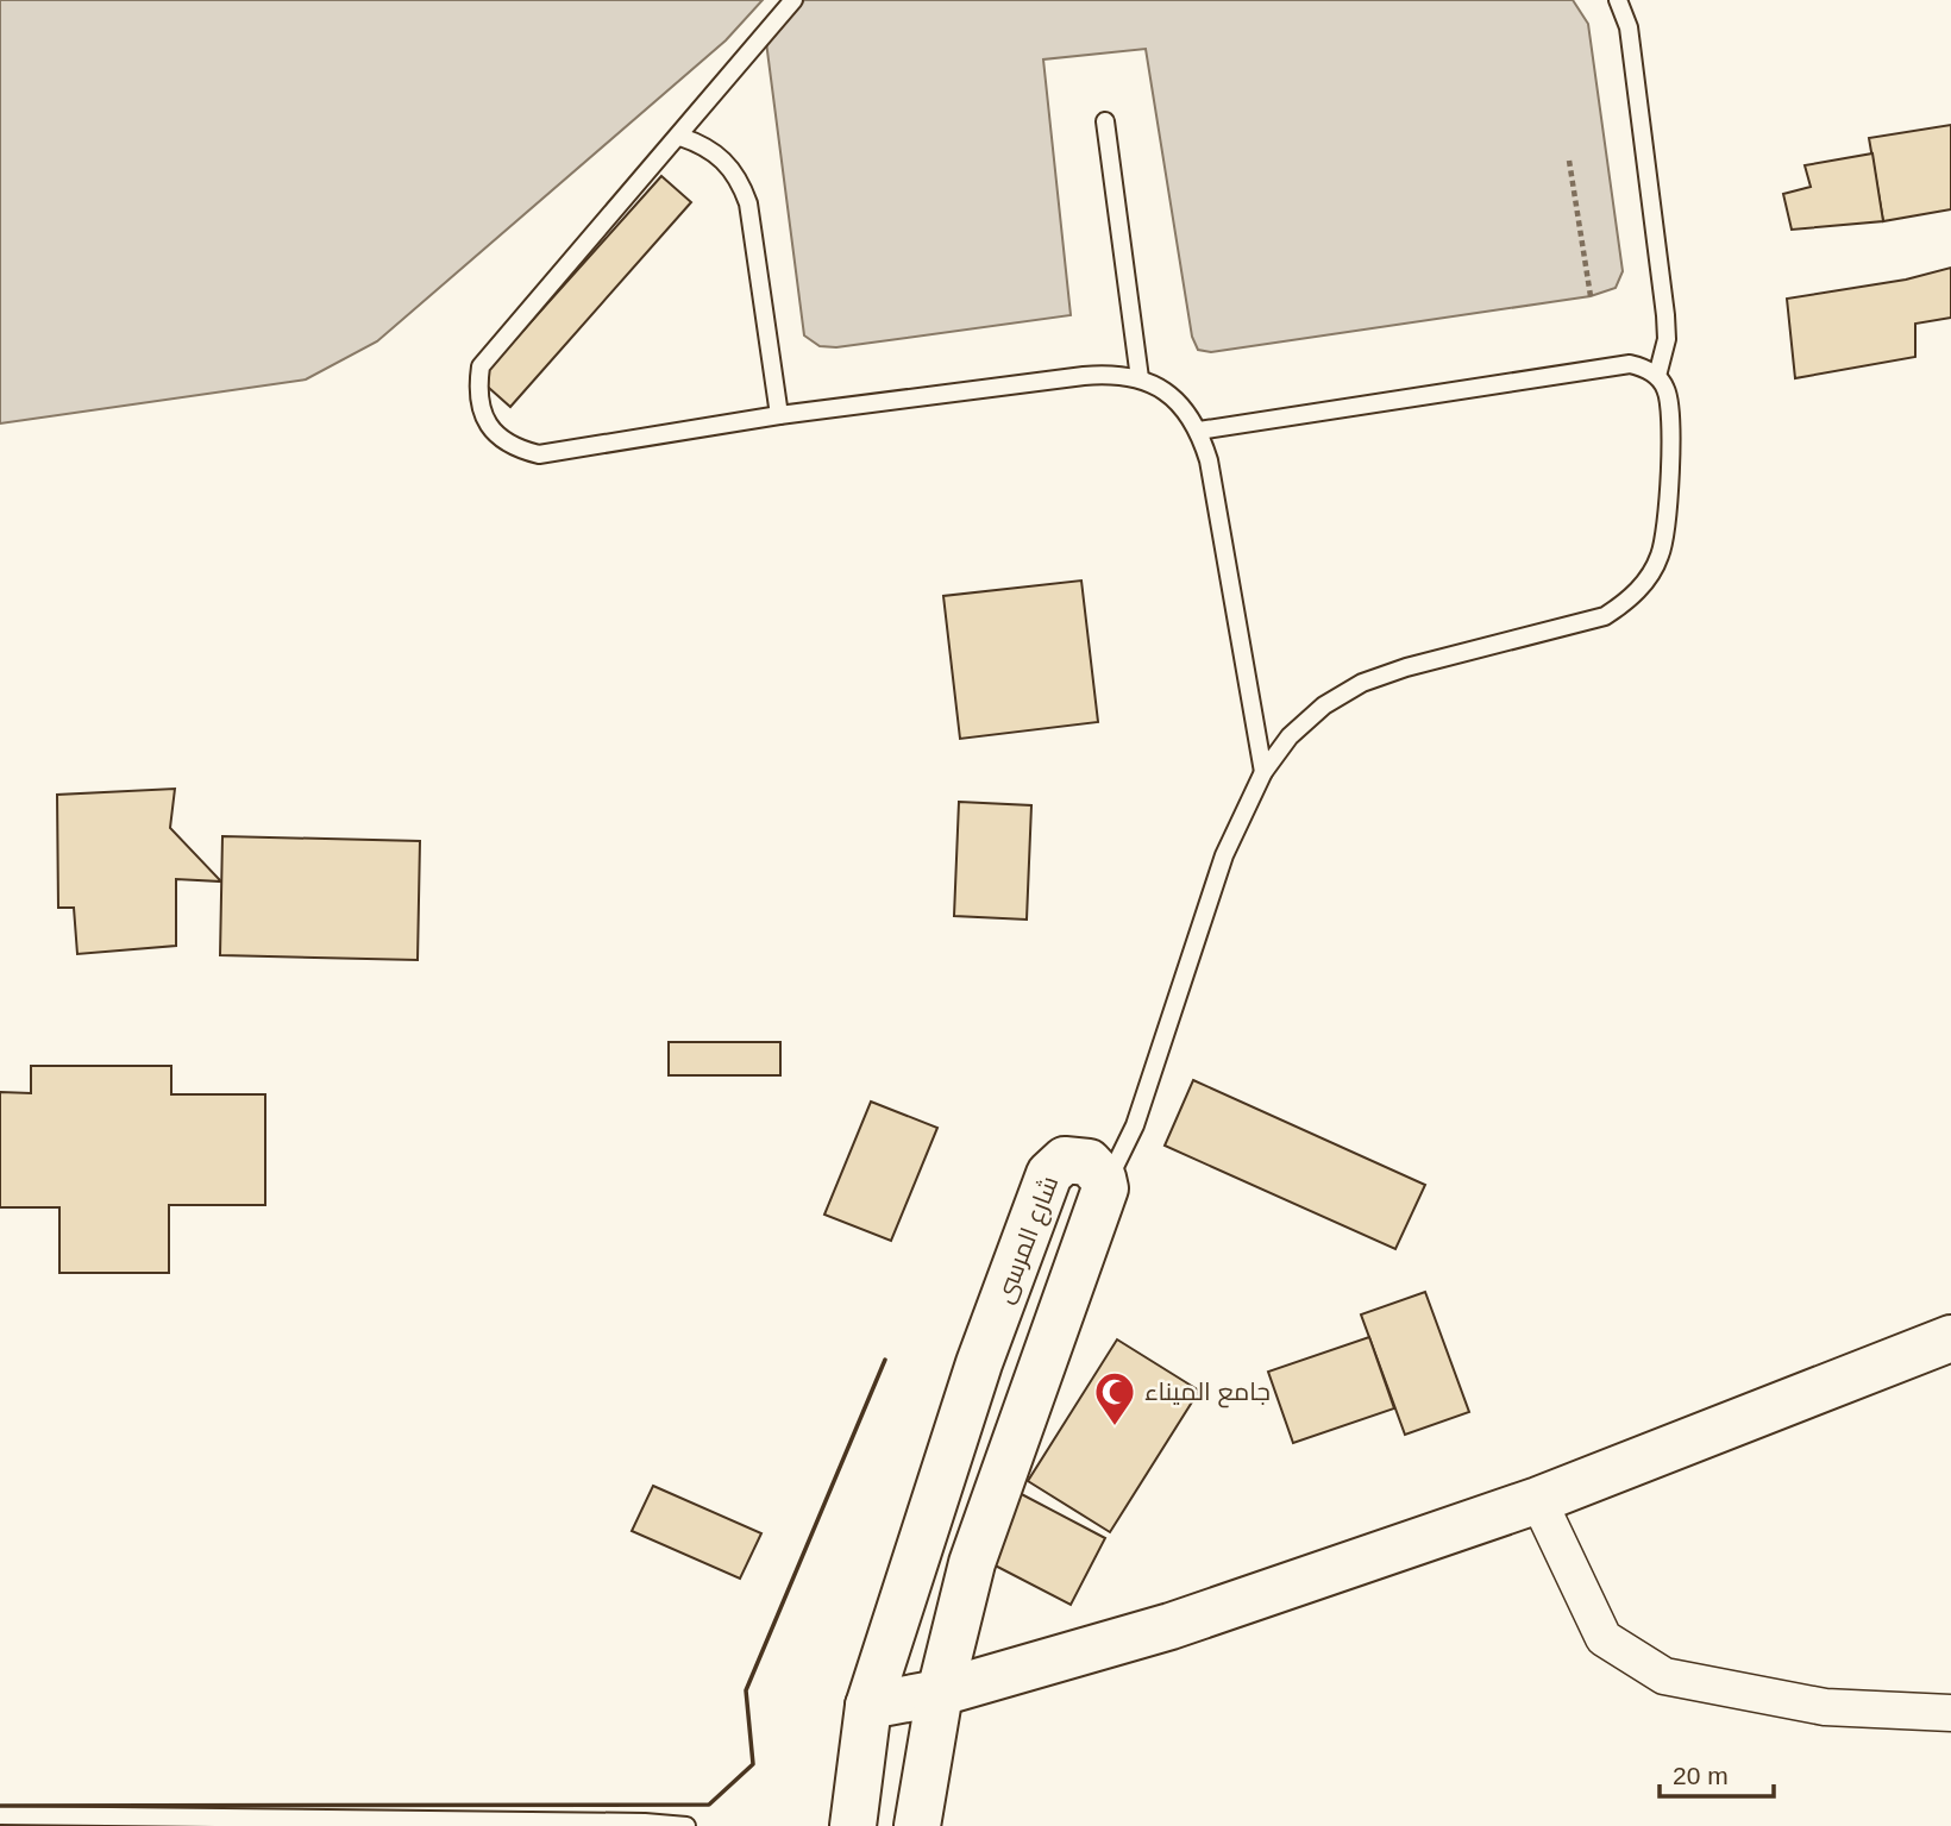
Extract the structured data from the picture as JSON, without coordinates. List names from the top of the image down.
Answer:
{
  "streets": {
    "main road": ["شارع المرسى"]
  },
  "places": {
    "mosque": ["جامع الميناء"]
  },
  "scale_bar": "20 m"
}
